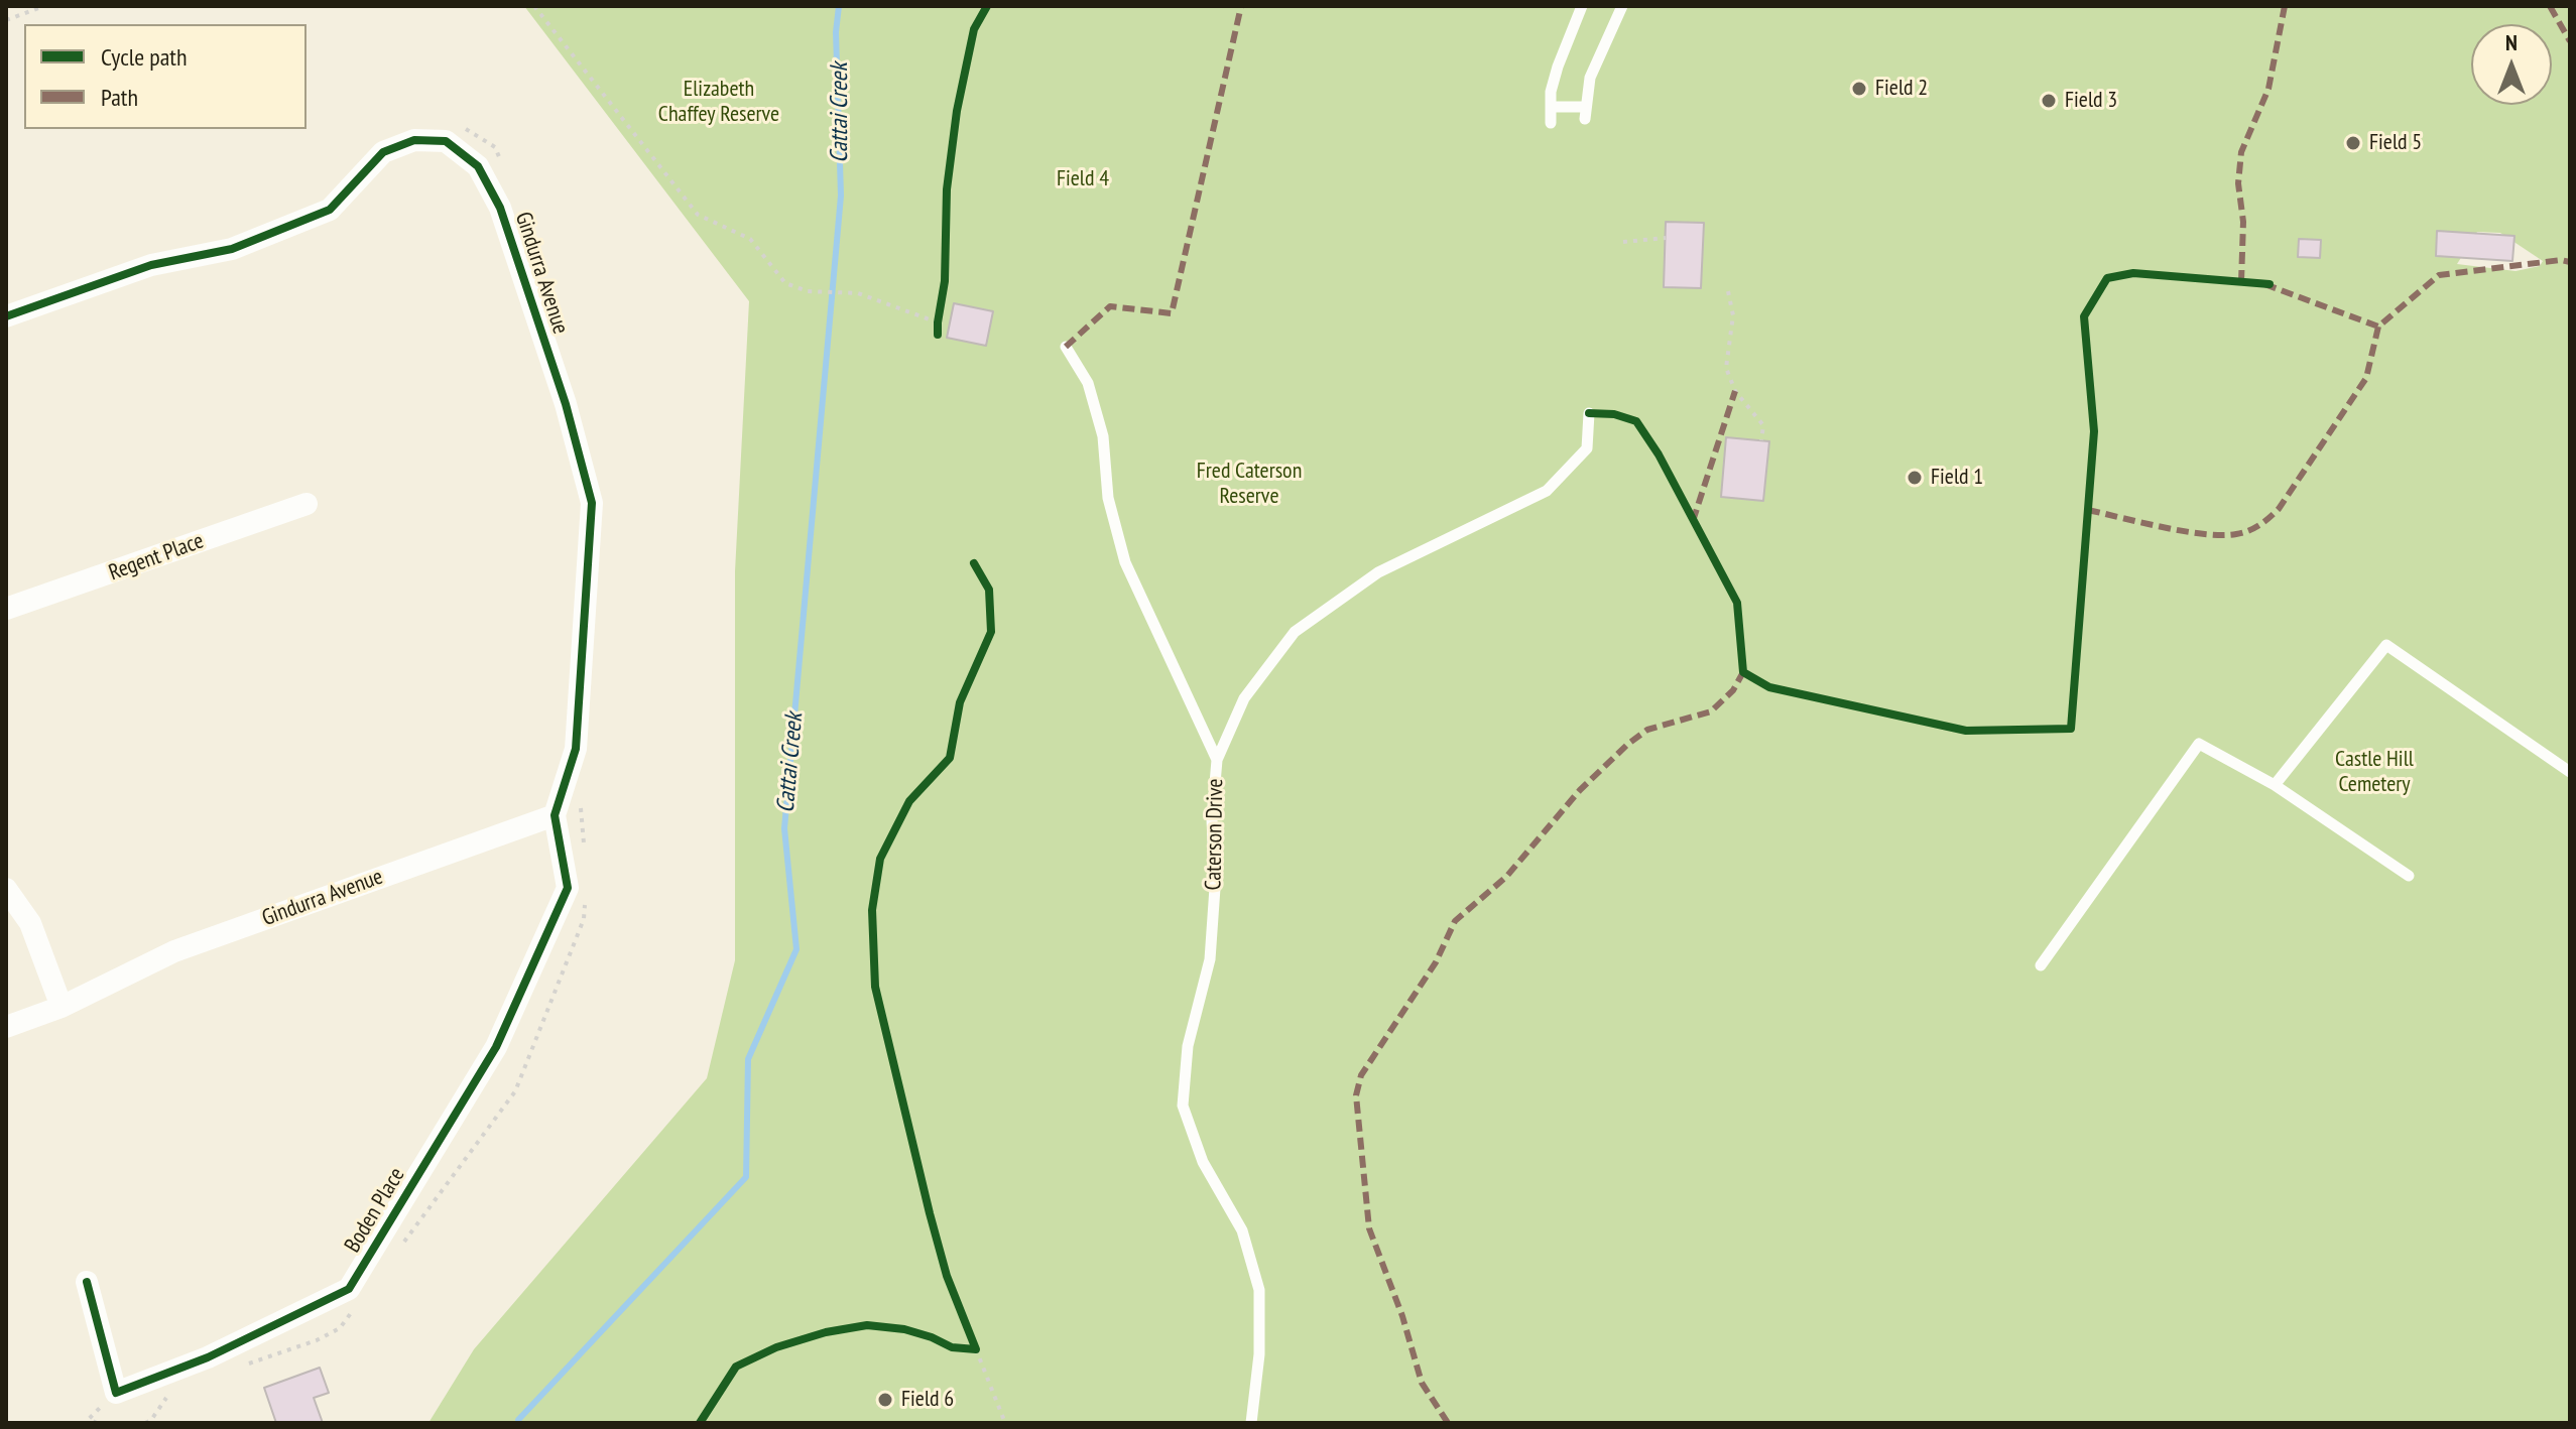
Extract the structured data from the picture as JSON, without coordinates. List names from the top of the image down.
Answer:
{
  "streets": {
    "street": ["Gindurra Avenue", "Regent Place", "Boden Place"],
    "lane": ["Caterson Drive"]
  },
  "crossings": [
    ["Gindurra Avenue", "Boden Place"]
  ],
  "water": ["Cattai Creek"],
  "parks": [
    "Elizabeth Chaffey Reserve",
    "Field 4",
    "Fred Caterson Reserve",
    "Castle Hill Cemetery"
  ],
  "places": [
    "Field 2",
    "Field 3",
    "Field 5",
    "Field 1",
    "Field 6"
  ],
  "legend": ["Cycle path", "Path"],
  "north": "top"
}
